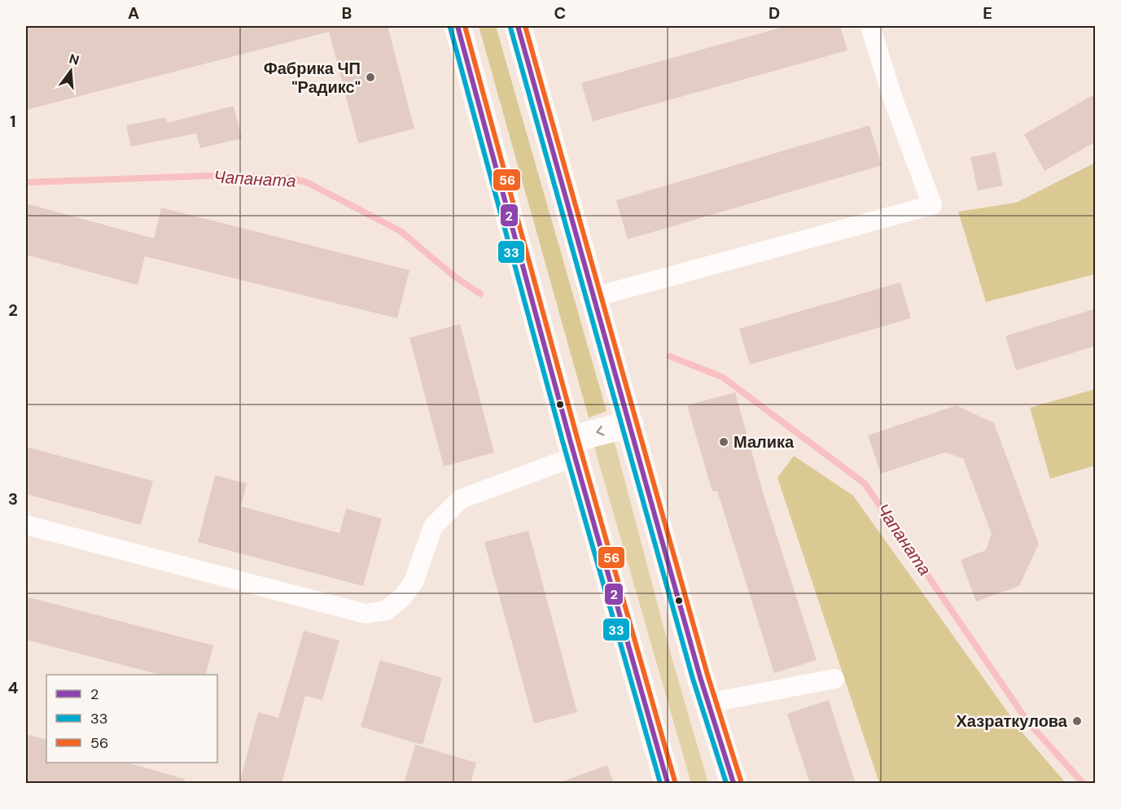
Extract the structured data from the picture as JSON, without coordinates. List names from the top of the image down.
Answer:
{
  "water": ["Чапаната"],
  "places": ["Фабрика ЧП \"Радикс\"", "Малика", "Хазраткулова"],
  "lines": ["transit line 2", "transit line 56", "transit line 33"],
  "legend": ["2", "33", "56"],
  "north": "top",
  "grid": {
    "columns": [
      "A",
      "B",
      "C",
      "D",
      "E"
    ],
    "rows": [
      "1",
      "2",
      "3",
      "4"
    ]
  }
}
